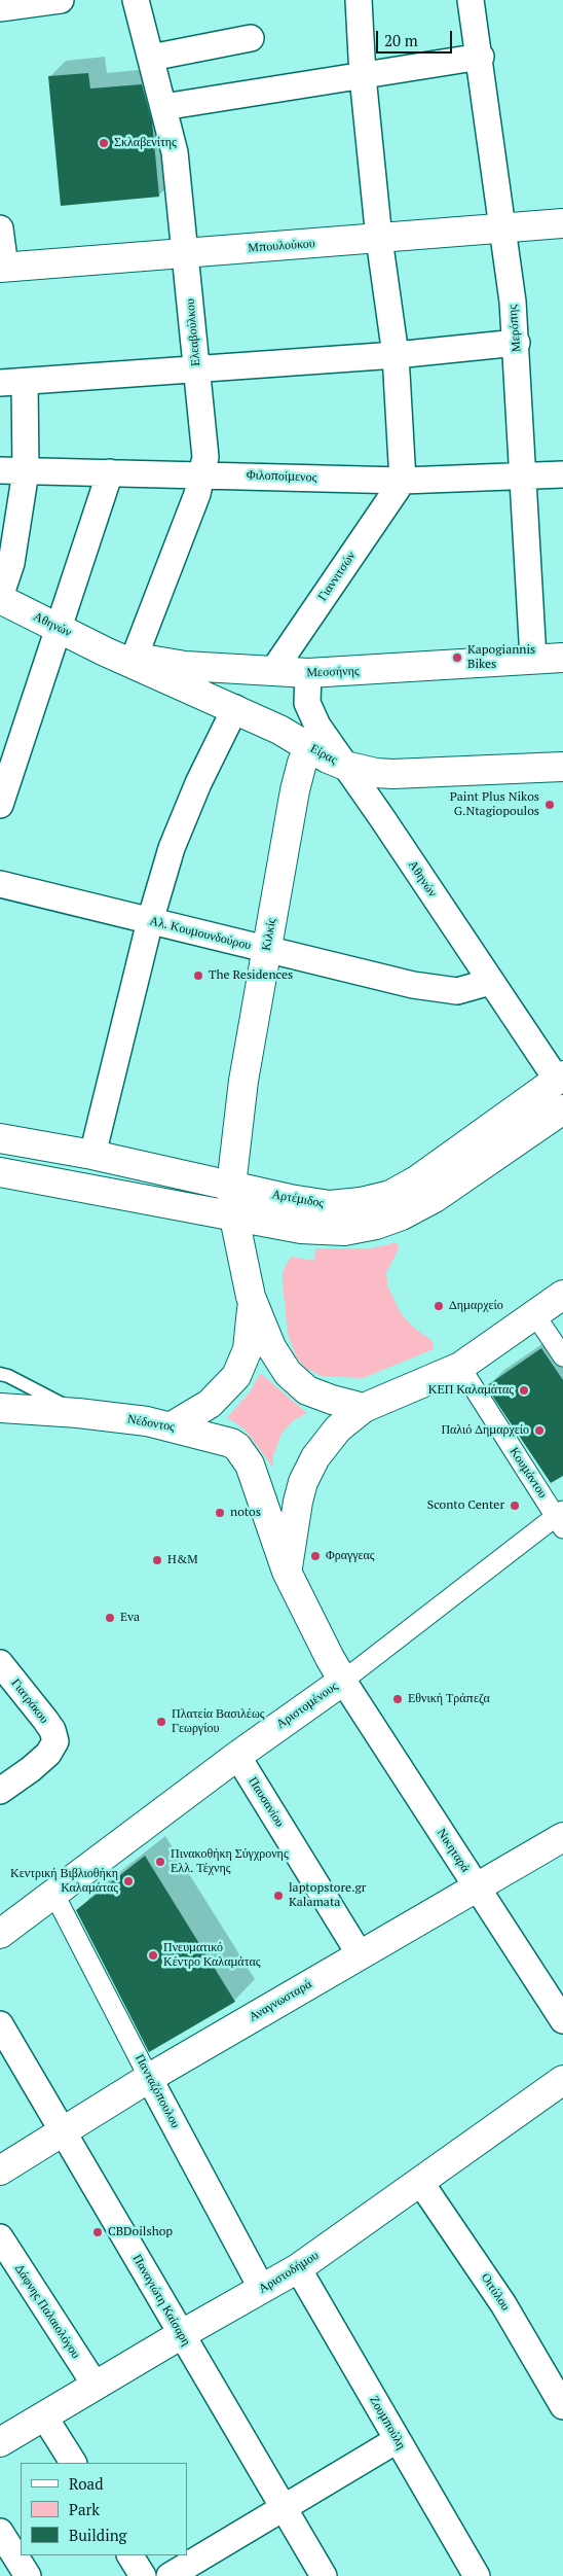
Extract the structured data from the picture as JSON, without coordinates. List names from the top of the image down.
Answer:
{
  "streets": {
    "street": [
      "Μπουλούκου",
      "Μερόπης",
      "Ελεαβούλκου",
      "Φιλοποίμενος",
      "Γιαννιτσών",
      "Αθηνών",
      "Μεσσήνης",
      "Είρας",
      "Αλ. Κουμουνδούρου",
      "Κιλκίς",
      "Αρτέμιδος",
      "Νέδοντος",
      "Κουμάντου",
      "Γιατράκου",
      "Αριστομένους",
      "Παυσανίου",
      "Νικηταρά",
      "Αναγνωσταρά",
      "Πανταζόπουλου",
      "Αριστοδήμου",
      "Οιτύλου",
      "Παναγιώτη Καίσαρη",
      "Δάφνης Παλαιολόγου",
      "Ζουμπούλη"
    ]
  },
  "crossings": [
    ["Μπουλούκου", "Μερόπης"],
    ["Μπουλούκου", "Ελεαβούλκου"],
    ["Μερόπης", "Φιλοποίμενος"],
    ["Μερόπης", "Μεσσήνης"],
    ["Ελεαβούλκου", "Φιλοποίμενος"],
    ["Ελεαβούλκου", "Μεσσήνης"],
    ["Φιλοποίμενος", "Γιαννιτσών"],
    ["Γιαννιτσών", "Μεσσήνης"],
    ["Αθηνών", "Μεσσήνης"],
    ["Αθηνών", "Είρας"],
    ["Αθηνών", "Αλ. Κουμουνδούρου"],
    ["Αθηνών", "Αρτέμιδος"],
    ["Μεσσήνης", "Είρας"],
    ["Είρας", "Κιλκίς"],
    ["Αλ. Κουμουνδούρου", "Κιλκίς"],
    ["Κιλκίς", "Αρτέμιδος"],
    ["Νέδοντος", "Αριστομένους"],
    ["Νέδοντος", "Νικηταρά"],
    ["Κουμάντου", "Αριστομένους"],
    ["Αριστομένους", "Παυσανίου"],
    ["Αριστομένους", "Νικηταρά"],
    ["Αριστομένους", "Πανταζόπουλου"],
    ["Παυσανίου", "Αναγνωσταρά"],
    ["Νικηταρά", "Αναγνωσταρά"],
    ["Αναγνωσταρά", "Πανταζόπουλου"],
    ["Αναγνωσταρά", "Παναγιώτη Καίσαρη"],
    ["Πανταζόπουλου", "Αριστοδήμου"],
    ["Αριστοδήμου", "Οιτύλου"],
    ["Αριστοδήμου", "Παναγιώτη Καίσαρη"],
    ["Αριστοδήμου", "Δάφνης Παλαιολόγου"],
    ["Αριστοδήμου", "Ζουμπούλη"]
  ],
  "places": [
    "Σκλαβενίτης",
    "Kapogiannis Bikes",
    "Paint Plus Nikos G.Ntagiopoulos",
    "The Residences",
    "Δημαρχείο",
    "ΚΕΠ Καλαμάτας",
    "Παλιό Δημαρχείο",
    "Sconto Center",
    "notos",
    "Φραγγεας",
    "H&M",
    "Eva",
    "Εθνική Τράπεζα",
    "Πλατεία Βασιλέως Γεωργίου",
    "Πινακοθήκη Σύγχρονης Ελλ. Τέχνης",
    "Κεντρική Βιβλιοθήκη Καλαμάτας",
    "laptopstore.gr Kalamata",
    "Πνευματικό Κέντρο Καλαμάτας",
    "CBDoilshop"
  ],
  "legend": ["Road", "Park", "Building"],
  "scale_bar": "20 m"
}
